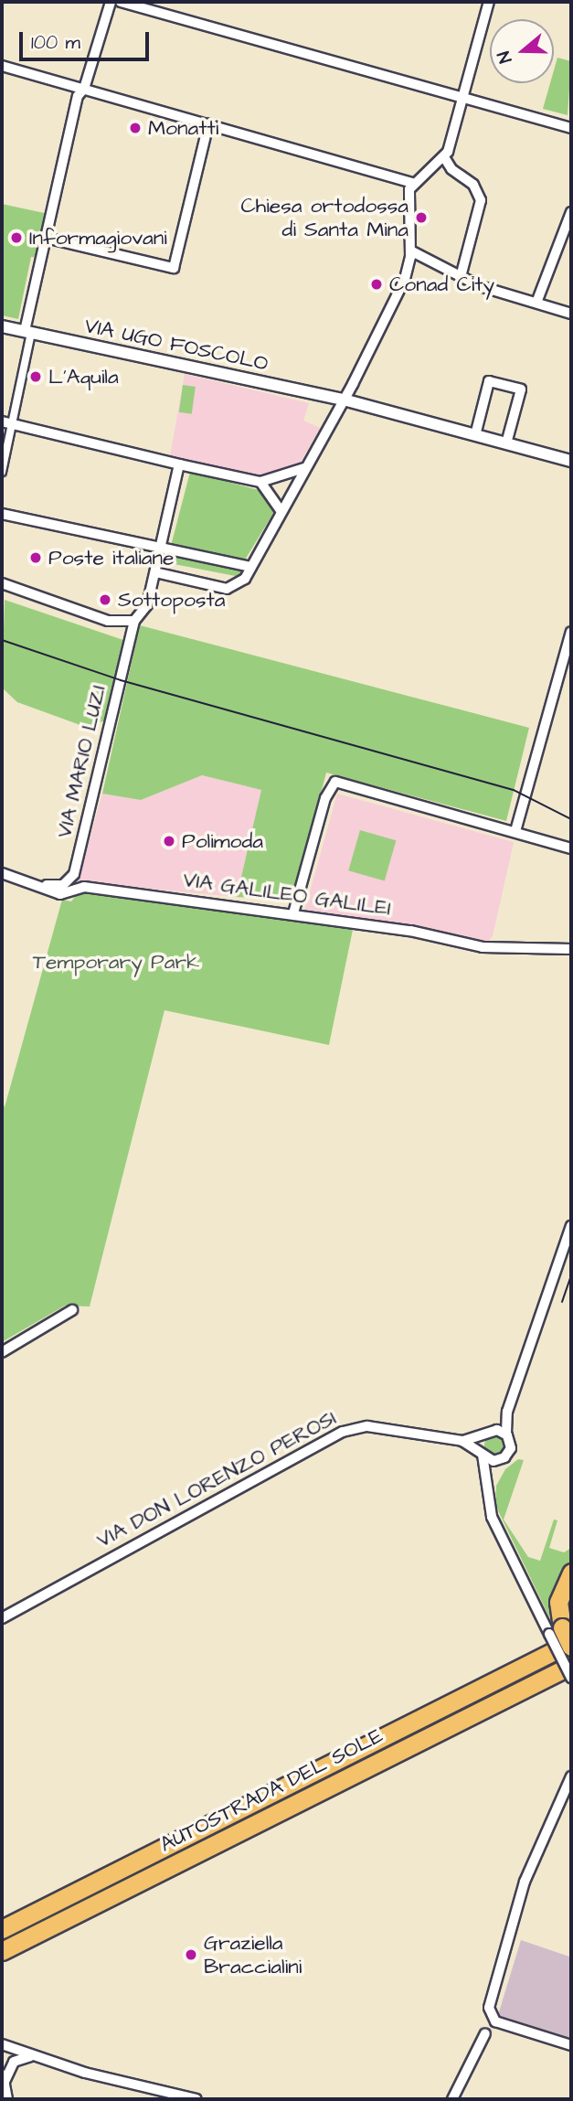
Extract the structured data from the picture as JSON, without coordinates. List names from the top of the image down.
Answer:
{
  "streets": {
    "highway": ["AUTOSTRADA DEL SOLE"],
    "street": [
      "VIA UGO FOSCOLO",
      "VIA MARIO LUZI",
      "VIA GALILEO GALILEI",
      "VIA DON LORENZO PEROSI"
    ]
  },
  "crossings": [
    ["VIA MARIO LUZI", "VIA GALILEO GALILEI"]
  ],
  "parks": ["Temporary Park"],
  "places": [
    "Monatti",
    "Chiesa ortodossa di Santa Mina",
    "Informagiovani",
    "Conad City",
    "L'Aquila",
    "Poste italiane",
    "Sottoposta",
    "Polimoda",
    "Graziella Braccialini"
  ],
  "scale_bar": "100 m",
  "north": "left"
}
